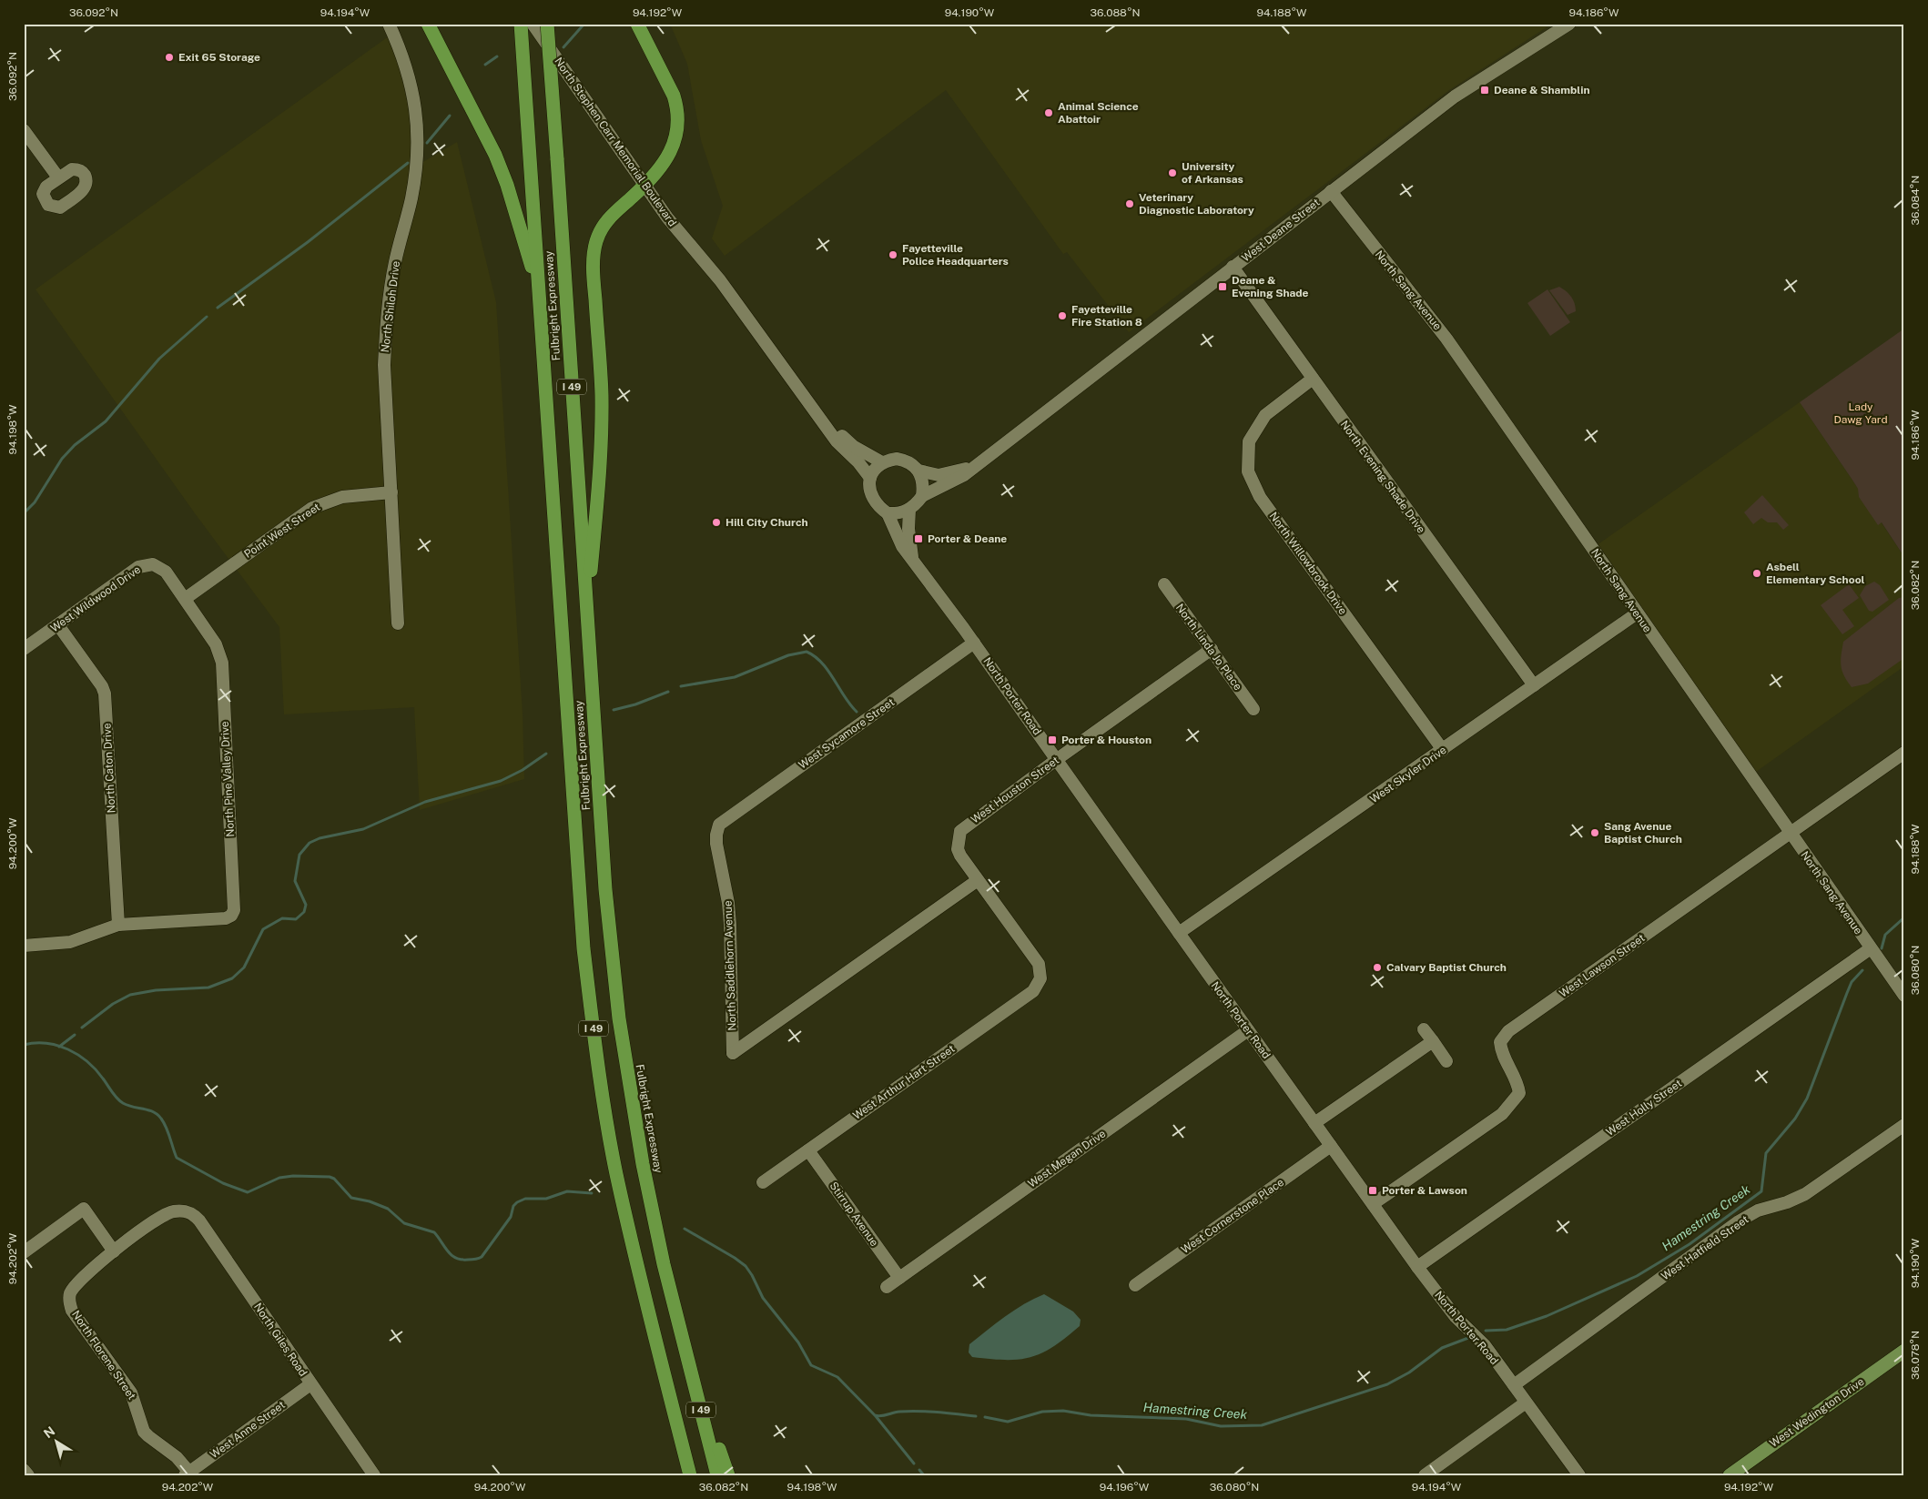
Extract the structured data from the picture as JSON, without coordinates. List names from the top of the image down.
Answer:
{
  "streets": {
    "highway": ["Fulbright Expressway", "I 49"],
    "main road": ["West Wedington Drive"],
    "street": [
      "North Stephen Carr Memorial Boulevard",
      "West Deane Street",
      "North Sang Avenue",
      "North Shiloh Drive",
      "North Evening Shade Drive",
      "Point West Street",
      "North Willowbrook Drive",
      "West Wildwood Drive",
      "North Linda Jo Place",
      "North Porter Road",
      "West Sycamore Street",
      "North Caton Drive",
      "West Skyler Drive",
      "North Pine Valley Drive",
      "West Houston Street",
      "North Saddlehorn Avenue",
      "West Lawson Street",
      "West Arthur Hart Street",
      "West Holly Street",
      "West Megan Drive",
      "Stirrup Avenue",
      "West Cornerstone Place",
      "West Hatfield Street",
      "North Giles Road",
      "North Florene Street",
      "West Anne Street"
    ]
  },
  "crossings": [
    ["North Stephen Carr Memorial Boulevard", "West Deane Street"],
    ["North Stephen Carr Memorial Boulevard", "North Porter Road"],
    ["West Deane Street", "North Sang Avenue"],
    ["West Deane Street", "North Evening Shade Drive"],
    ["West Deane Street", "North Porter Road"],
    ["North Sang Avenue", "West Skyler Drive"],
    ["North Sang Avenue", "West Lawson Street"],
    ["North Sang Avenue", "West Holly Street"],
    ["North Shiloh Drive", "Point West Street"],
    ["North Evening Shade Drive", "North Willowbrook Drive"],
    ["North Evening Shade Drive", "West Skyler Drive"],
    ["Point West Street", "West Wildwood Drive"],
    ["Point West Street", "North Pine Valley Drive"],
    ["North Willowbrook Drive", "West Skyler Drive"],
    ["West Wildwood Drive", "North Caton Drive"],
    ["West Wildwood Drive", "North Pine Valley Drive"],
    ["North Linda Jo Place", "West Houston Street"],
    ["North Porter Road", "West Sycamore Street"],
    ["North Porter Road", "West Skyler Drive"],
    ["North Porter Road", "West Houston Street"],
    ["North Porter Road", "West Lawson Street"],
    ["North Porter Road", "West Holly Street"],
    ["North Porter Road", "West Megan Drive"],
    ["North Porter Road", "West Cornerstone Place"],
    ["North Porter Road", "West Hatfield Street"],
    ["West Sycamore Street", "North Saddlehorn Avenue"],
    ["North Caton Drive", "North Pine Valley Drive"],
    ["West Houston Street", "North Saddlehorn Avenue"],
    ["West Houston Street", "West Arthur Hart Street"],
    ["North Saddlehorn Avenue", "West Arthur Hart Street"],
    ["West Arthur Hart Street", "Stirrup Avenue"],
    ["West Megan Drive", "Stirrup Avenue"],
    ["North Giles Road", "North Florene Street"],
    ["North Giles Road", "West Anne Street"],
    ["North Florene Street", "West Anne Street"]
  ],
  "water": ["Hamestring Creek"],
  "parks": ["Lady Dawg Yard"],
  "places": {
    "other": [
      "Exit 65 Storage",
      "Animal Science Abattoir",
      "University of Arkansas",
      "Veterinary Diagnostic Laboratory",
      "Fayetteville Police Headquarters",
      "Fayetteville Fire Station 8",
      "Hill City Church",
      "Asbell Elementary School",
      "Sang Avenue Baptist Church",
      "Calvary Baptist Church"
    ],
    "transit": [
      "Deane & Shamblin",
      "Deane & Evening Shade",
      "Porter & Deane",
      "Porter & Houston",
      "Porter & Lawson"
    ]
  },
  "north": "top left",
  "coordinates": [
    "36.092°N",
    "94.194°W",
    "94.192°W",
    "94.190°W",
    "36.088°N",
    "94.188°W",
    "94.186°W",
    "36.084°N",
    "94.198°W",
    "36.082°N",
    "94.200°W",
    "36.080°N",
    "94.202°W",
    "36.078°N",
    "94.196°W"
  ]
}
